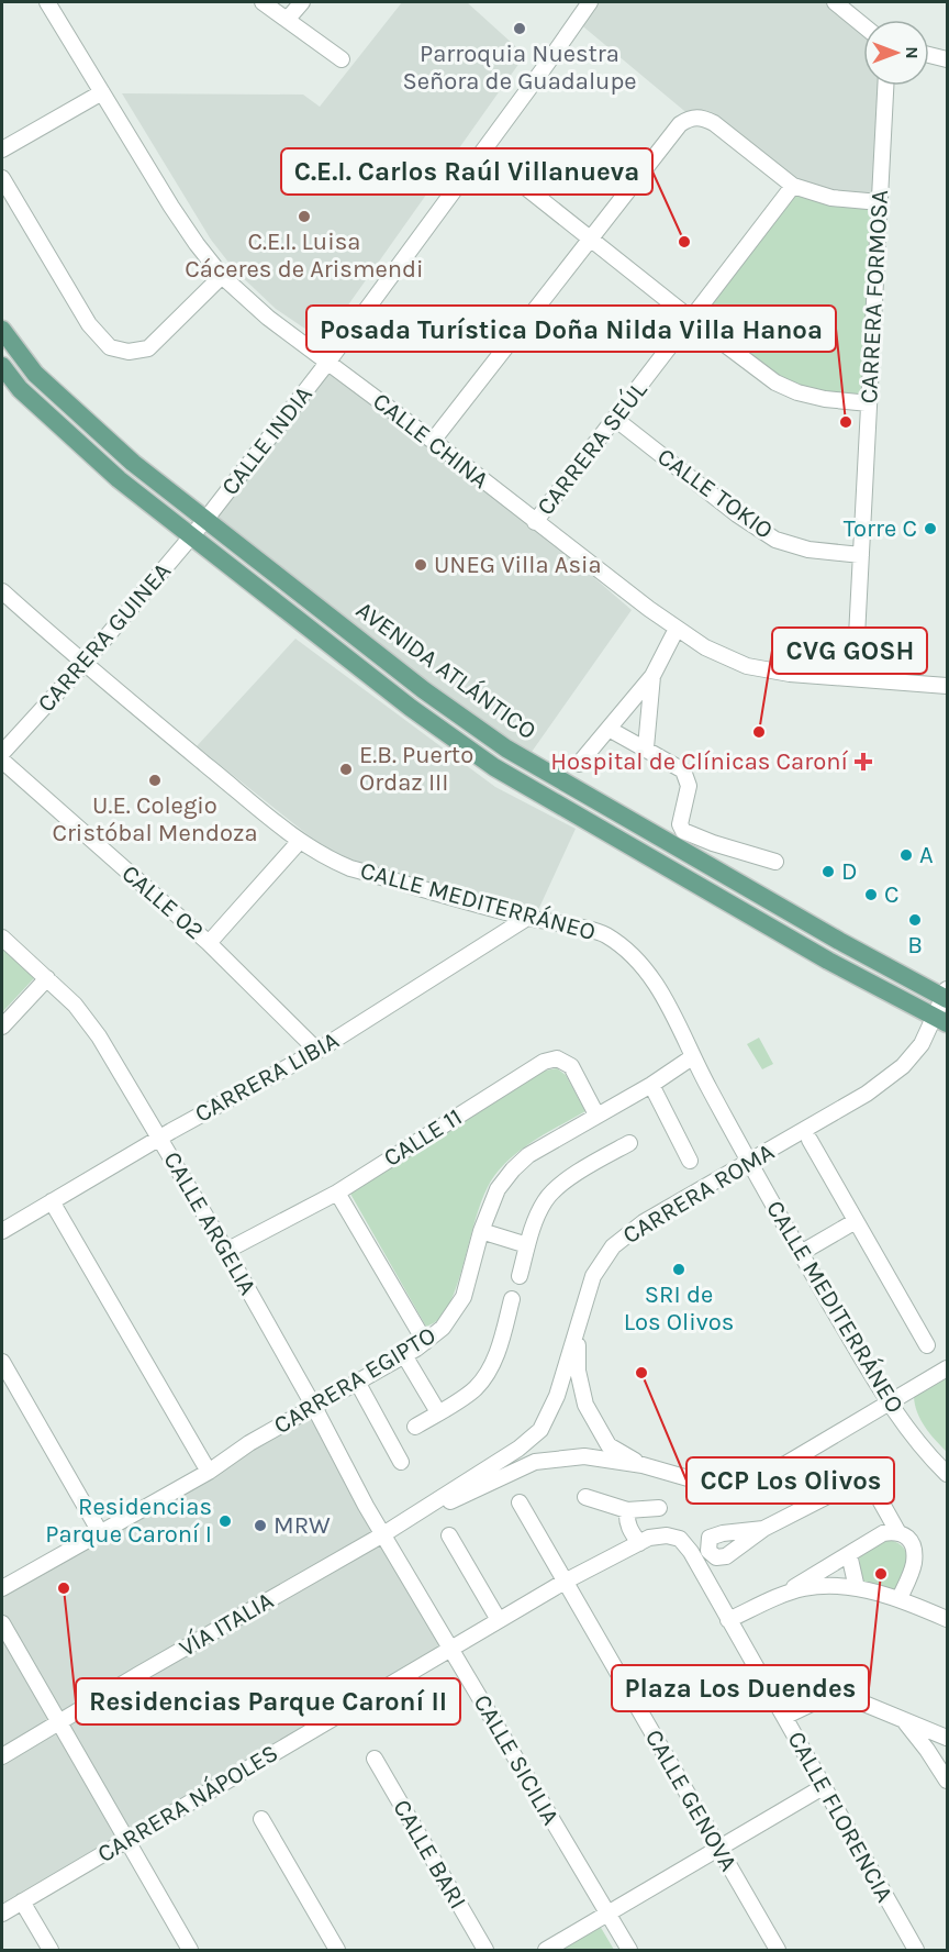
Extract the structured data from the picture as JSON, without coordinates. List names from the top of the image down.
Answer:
{
  "streets": {
    "main road": ["AVENIDA ATLÁNTICO"],
    "street": [
      "CARRERA FORMOSA",
      "CALLE INDIA",
      "CALLE CHINA",
      "CARRERA SEÚL",
      "CALLE TOKIO",
      "CARRERA GUINEA",
      "CALLE MEDITERRÁNEO",
      "CALLE 02",
      "CARRERA LIBIA",
      "CALLE 11",
      "CARRERA ROMA",
      "CALLE ARGELIA",
      "CARRERA EGIPTO",
      "VÍA ITALIA",
      "CALLE SICILIA",
      "CALLE GENOVA",
      "CARRERA NÁPOLES",
      "CALLE FLORENCIA",
      "CALLE BARI"
    ]
  },
  "crossings": [
    ["CARRERA FORMOSA", "CALLE CHINA"],
    ["CARRERA FORMOSA", "CALLE TOKIO"],
    ["CALLE INDIA", "CALLE CHINA"],
    ["CALLE INDIA", "CARRERA GUINEA"],
    ["CALLE INDIA", "AVENIDA ATLÁNTICO"],
    ["CALLE CHINA", "CARRERA SEÚL"],
    ["CARRERA SEÚL", "CALLE TOKIO"],
    ["CARRERA GUINEA", "AVENIDA ATLÁNTICO"],
    ["CARRERA GUINEA", "CALLE MEDITERRÁNEO"],
    ["AVENIDA ATLÁNTICO", "CARRERA ROMA"],
    ["CALLE MEDITERRÁNEO", "CARRERA LIBIA"],
    ["CALLE MEDITERRÁNEO", "CARRERA ROMA"],
    ["CALLE MEDITERRÁNEO", "CARRERA EGIPTO"],
    ["CALLE 02", "CARRERA LIBIA"],
    ["CARRERA LIBIA", "CALLE ARGELIA"],
    ["CALLE 11", "CALLE ARGELIA"],
    ["CALLE 11", "CARRERA EGIPTO"],
    ["CARRERA ROMA", "CALLE ARGELIA"],
    ["CARRERA ROMA", "VÍA ITALIA"],
    ["CARRERA ROMA", "CALLE SICILIA"],
    ["CALLE ARGELIA", "CARRERA EGIPTO"],
    ["CALLE ARGELIA", "VÍA ITALIA"],
    ["CALLE ARGELIA", "CALLE SICILIA"],
    ["VÍA ITALIA", "CALLE SICILIA"],
    ["CALLE SICILIA", "CARRERA NÁPOLES"],
    ["CALLE GENOVA", "CARRERA NÁPOLES"],
    ["CARRERA NÁPOLES", "CALLE FLORENCIA"]
  ],
  "places": {
    "other": [
      "Parroquia Nuestra Señora de Guadalupe",
      "C.E.I. Luisa Cáceres de Arismendi",
      "C.E.I. Carlos Raúl Villanueva",
      "Posada Turística Doña Nilda Villa Hanoa",
      "Torre C",
      "UNEG Villa Asia",
      "CVG GOSH",
      "E.B. Puerto Ordaz III",
      "U.E. Colegio Cristóbal Mendoza",
      "A",
      "D",
      "C",
      "B",
      "SRI de Los Olivos",
      "CCP Los Olivos",
      "Residencias Parque Caroní I",
      "MRW",
      "Plaza Los Duendes",
      "Residencias Parque Caroní II"
    ],
    "health": ["Hospital de Clínicas Caroní"]
  },
  "north": "right"
}
